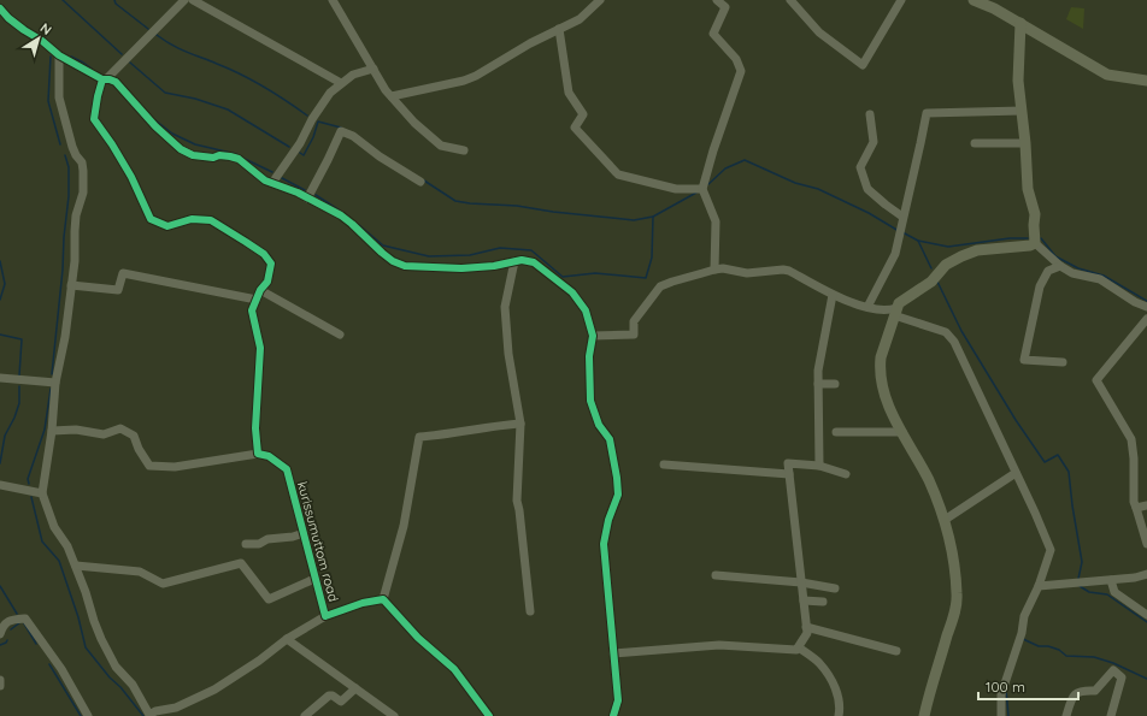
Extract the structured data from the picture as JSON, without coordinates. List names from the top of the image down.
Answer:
{
  "streets": {
    "street": ["kurissumuttom road"]
  },
  "scale_bar": "100 m",
  "north": "top right"
}
